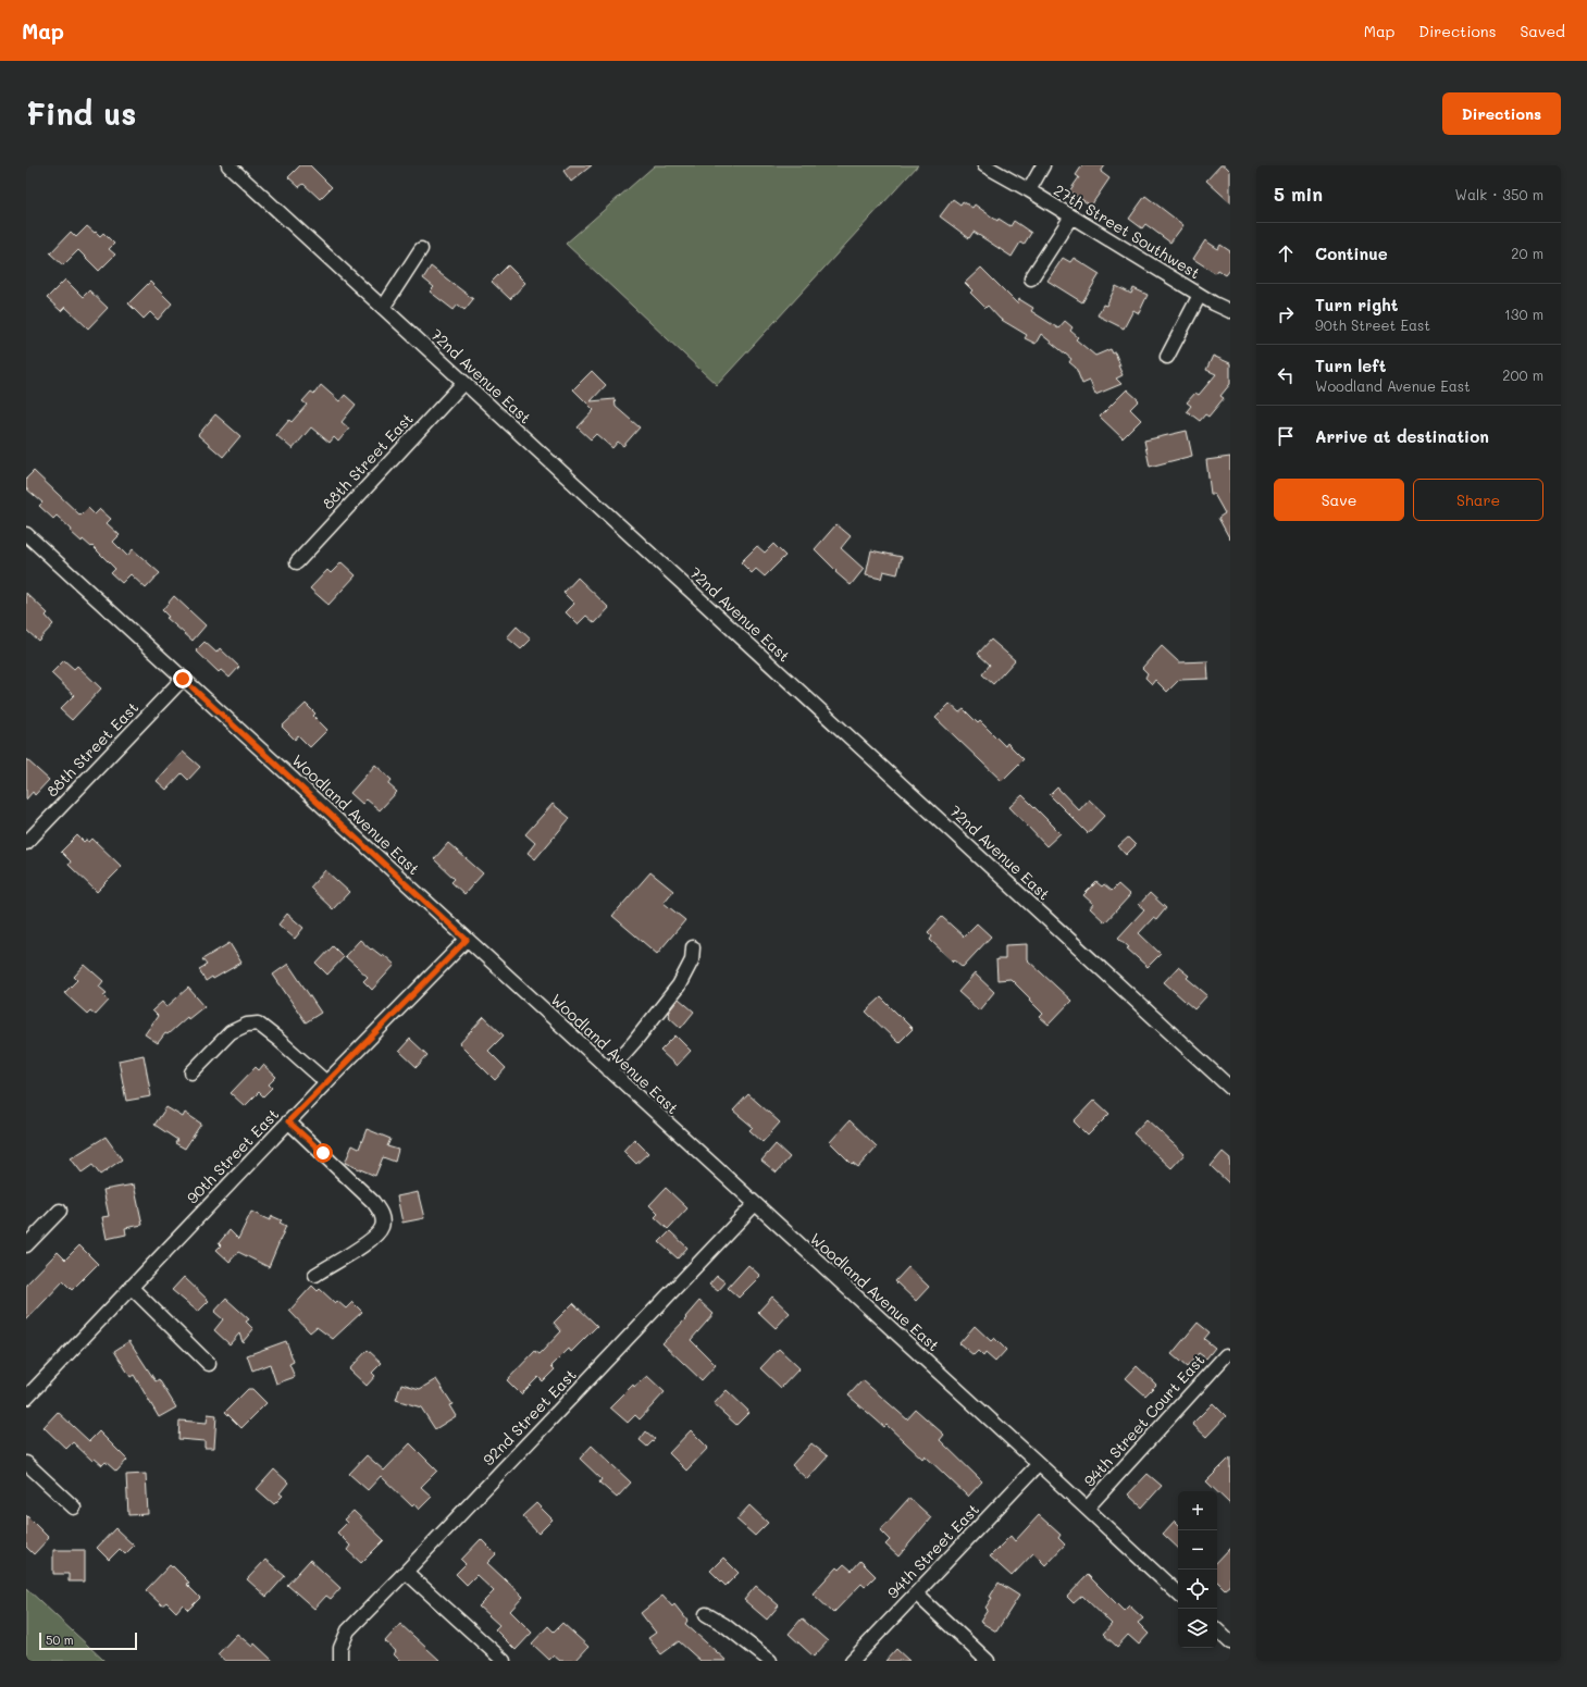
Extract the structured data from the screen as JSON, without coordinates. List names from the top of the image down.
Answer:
{
  "streets": {
    "street": [
      "27th Street Southwest",
      "72nd Avenue East",
      "88th Street East",
      "Woodland Avenue East",
      "90th Street East",
      "92nd Street East",
      "94th Street Court East",
      "94th Street East"
    ]
  },
  "crossings": [
    ["72nd Avenue East", "88th Street East"],
    ["88th Street East", "Woodland Avenue East"],
    ["Woodland Avenue East", "90th Street East"],
    ["Woodland Avenue East", "92nd Street East"],
    ["Woodland Avenue East", "94th Street Court East"],
    ["Woodland Avenue East", "94th Street East"]
  ],
  "scale_bar": "50 m",
  "page": {
    "header": "Map",
    "nav": ["Map", "Directions", "Saved"],
    "buttons": [
      "Directions",
      ["Save", "Share"]
    ],
    "title": "Find us",
    "heading": ["5 min", "Walk · 350 m"],
    "list": [
      ["Continue", "20 m"],
      ["Turn right", "90th Street East", "130 m"],
      ["Turn left", "Woodland Avenue East", "200 m"],
      "Arrive at destination"
    ],
    "map_buttons": ["+", "−"],
    "scale": "50 m"
  }
}
